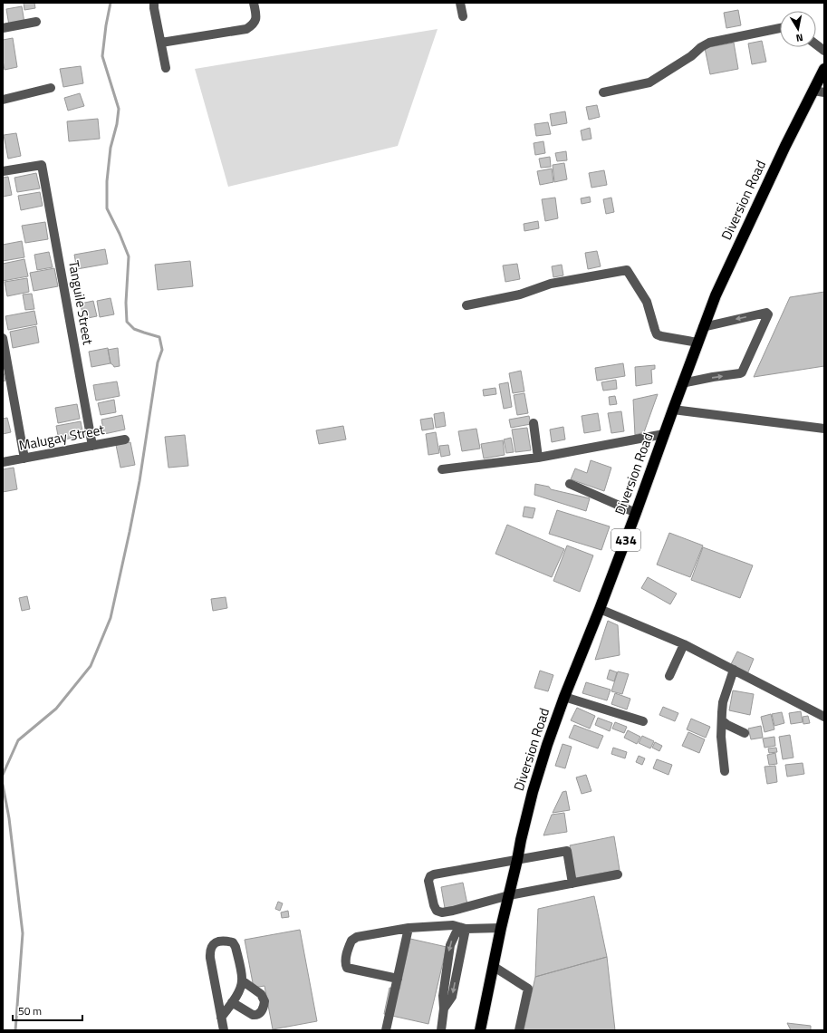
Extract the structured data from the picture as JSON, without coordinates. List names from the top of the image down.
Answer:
{
  "streets": {
    "highway": ["Diversion Road", "434"],
    "street": ["Tanguile Street", "Malugay Street"]
  },
  "crossings": [
    ["Tanguile Street", "Malugay Street"]
  ],
  "scale_bar": "50 m",
  "north": "bottom"
}
